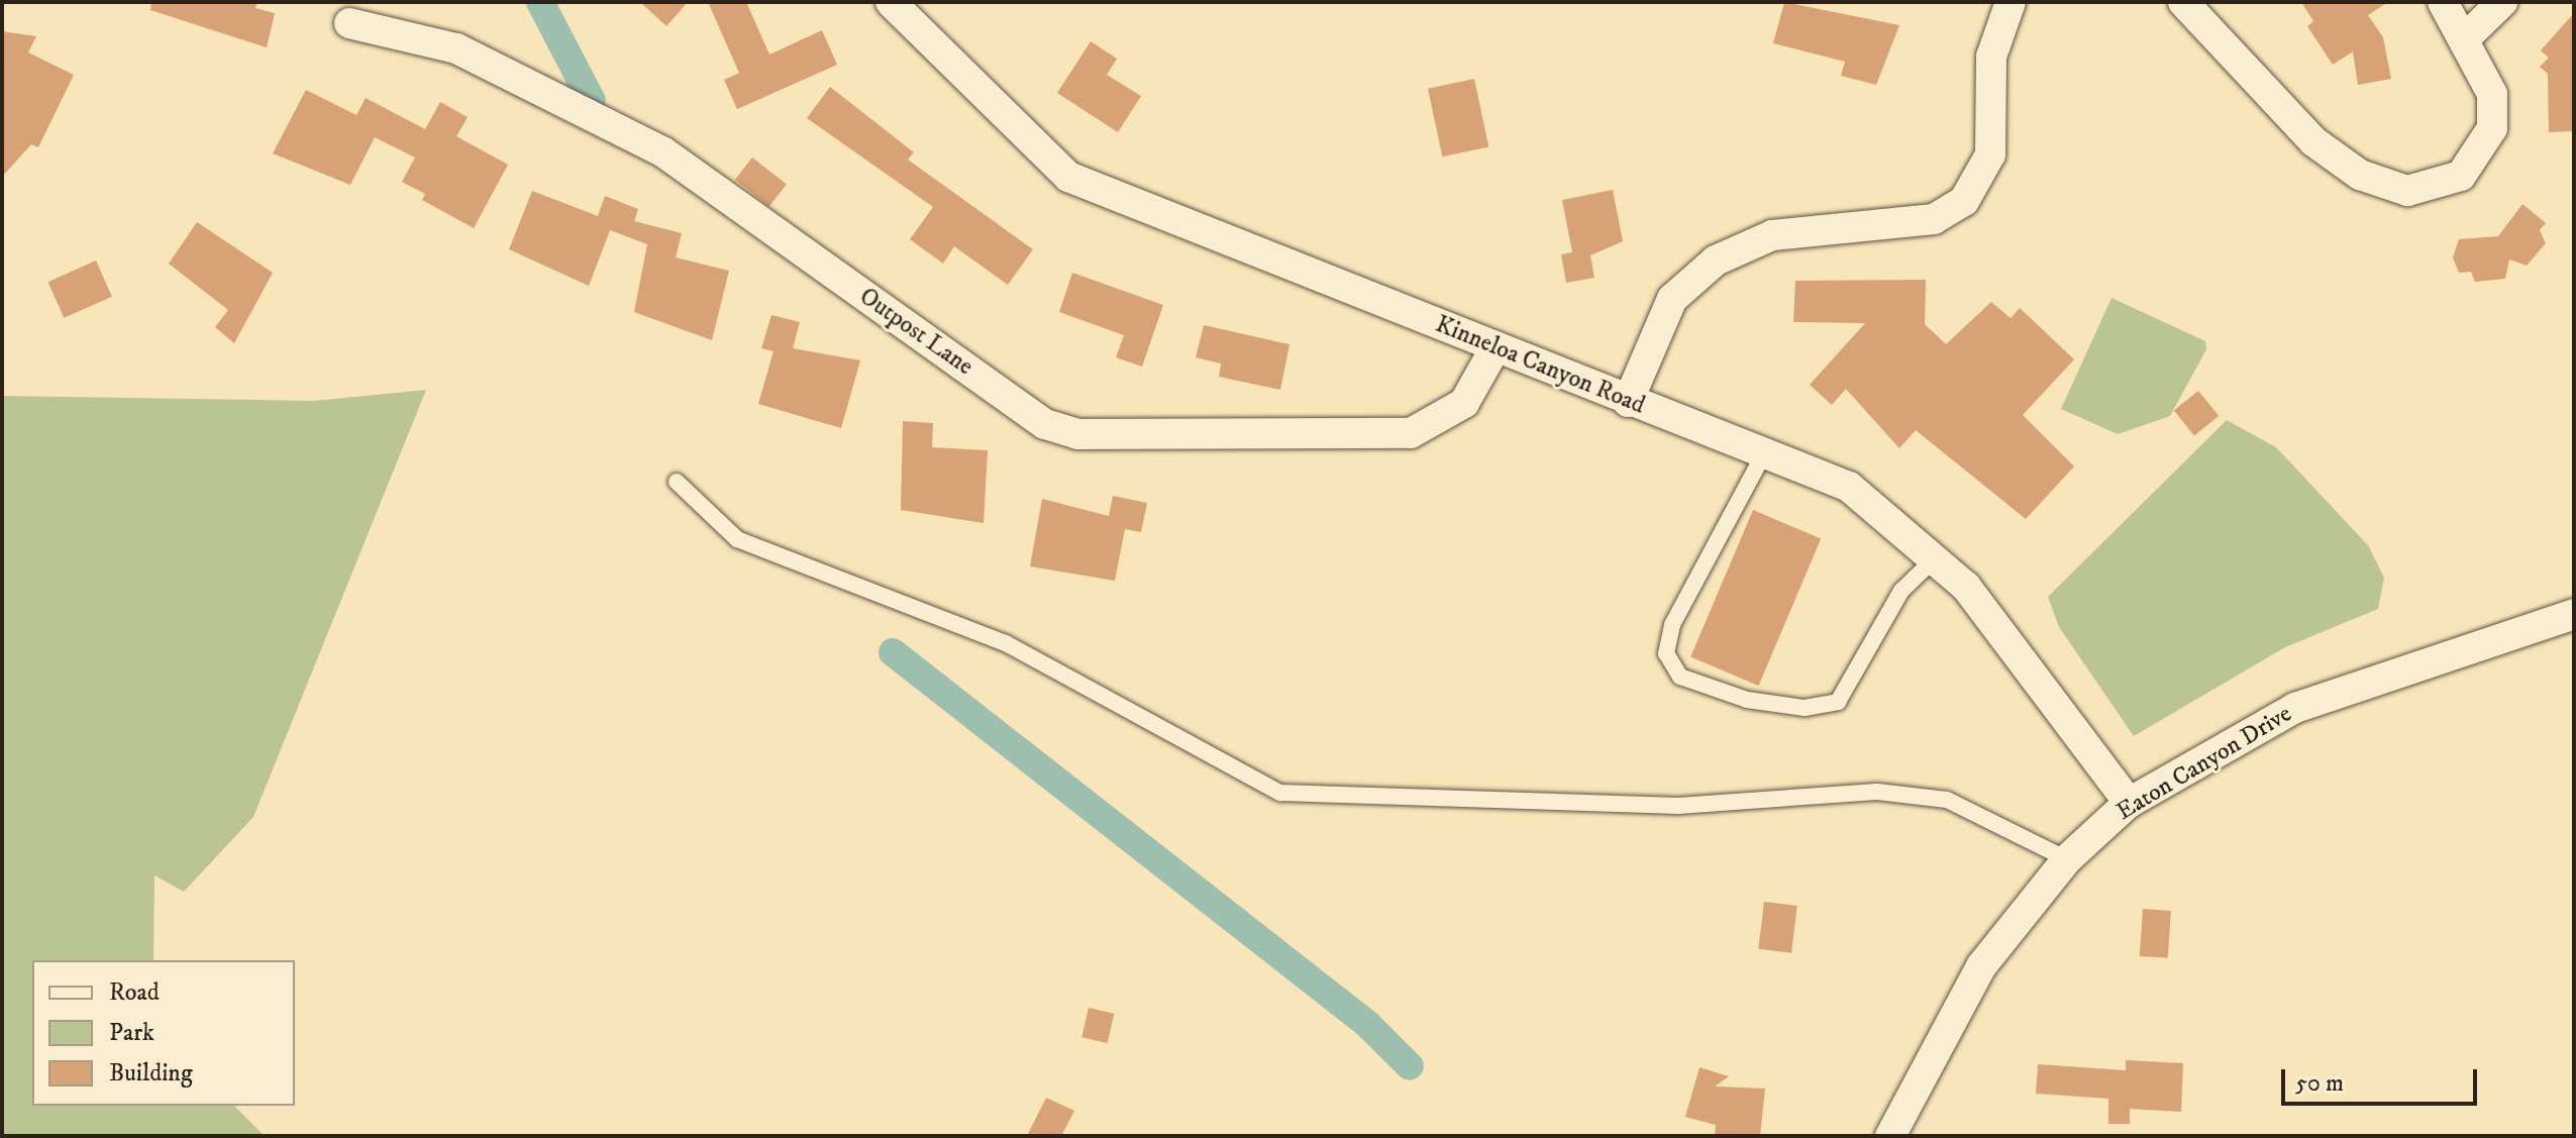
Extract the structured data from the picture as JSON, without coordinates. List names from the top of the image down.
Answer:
{
  "streets": {
    "street": ["Outpost Lane", "Kinneloa Canyon Road", "Eaton Canyon Drive"]
  },
  "crossings": [
    ["Outpost Lane", "Kinneloa Canyon Road"],
    ["Kinneloa Canyon Road", "Eaton Canyon Drive"]
  ],
  "legend": ["Road", "Park", "Building"],
  "scale_bar": "50 m"
}
